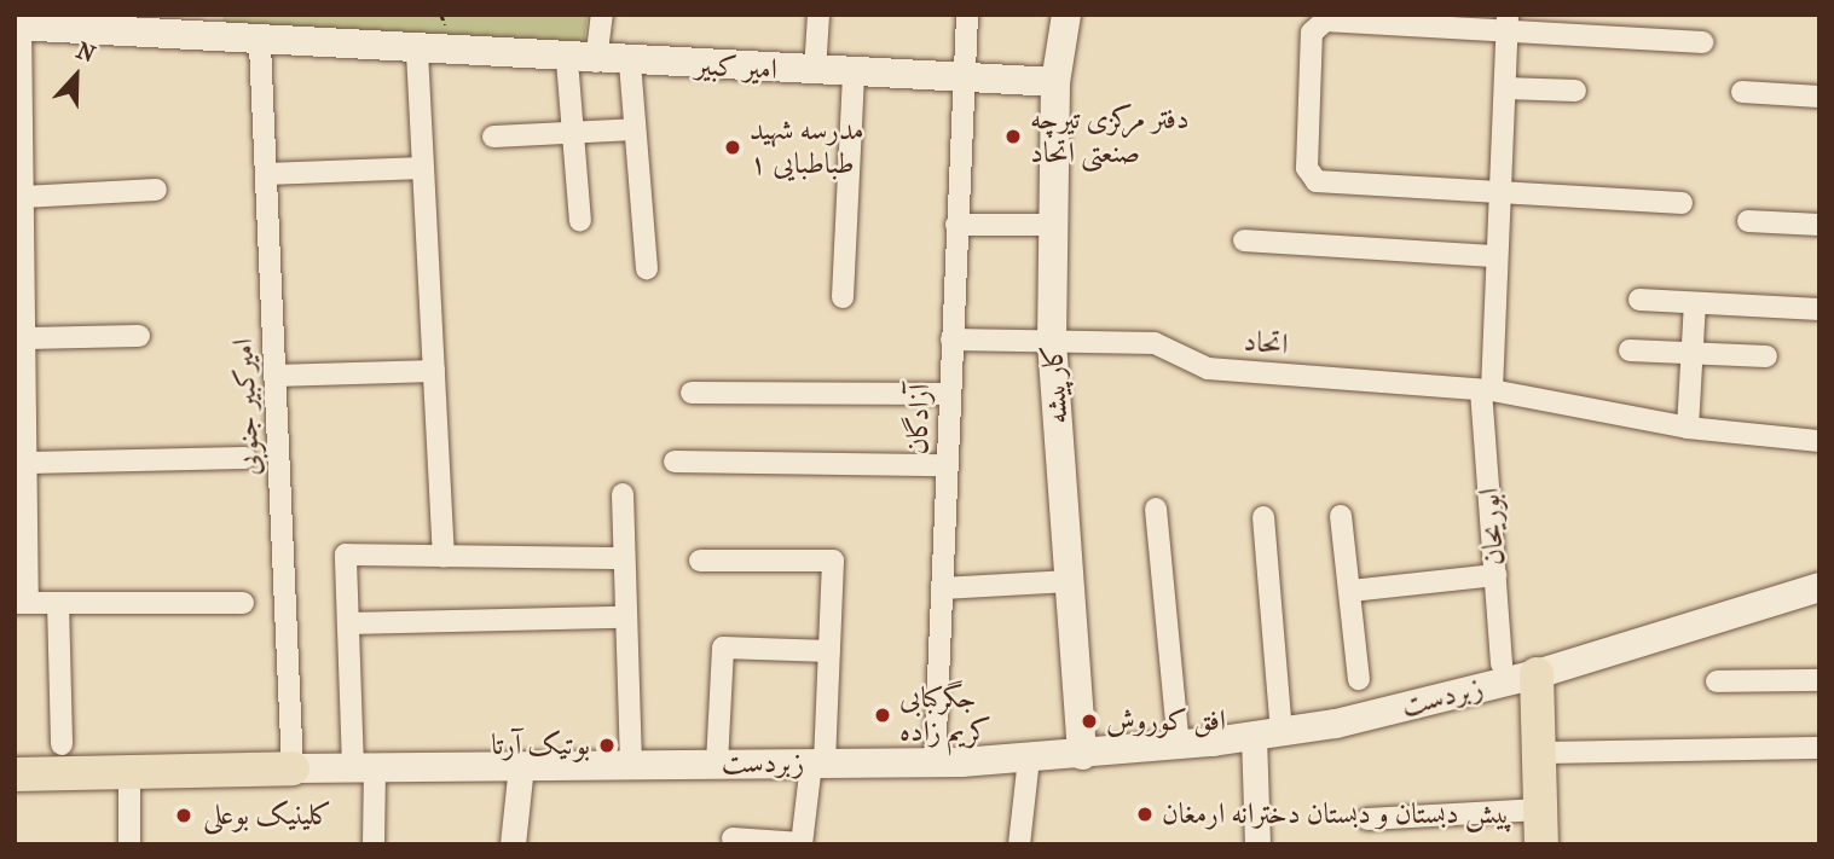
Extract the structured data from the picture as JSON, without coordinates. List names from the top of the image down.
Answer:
{
  "streets": {
    "main road": ["امیر کبیر", "کارپیشه", "زبردست"],
    "street": [
      "اتحاد",
      "امیرکبیر جنوبی",
      "آزادگان",
      "ابوریحان"
    ]
  },
  "crossings": [
    ["امیر کبیر", "کارپیشه"],
    ["امیر کبیر", "امیرکبیر جنوبی"],
    ["امیر کبیر", "آزادگان"],
    ["اتحاد", "کارپیشه"],
    ["اتحاد", "آزادگان"],
    ["اتحاد", "ابوریحان"],
    ["کارپیشه", "زبردست"],
    ["امیرکبیر جنوبی", "زبردست"],
    ["آزادگان", "زبردست"],
    ["ابوریحان", "زبردست"]
  ],
  "places": [
    "دفتر مرکزی تیرچه صنعتی اتحاد",
    "مدرسه شهید طباطبایی ۱",
    "جگرکبابی کریم زاده",
    "افق کوروش",
    "بوتیک آرتا",
    "پیش دبستان و دبستان دخترانه ارمغان",
    "کلینیک بوعلی"
  ],
  "north": "top"
}
